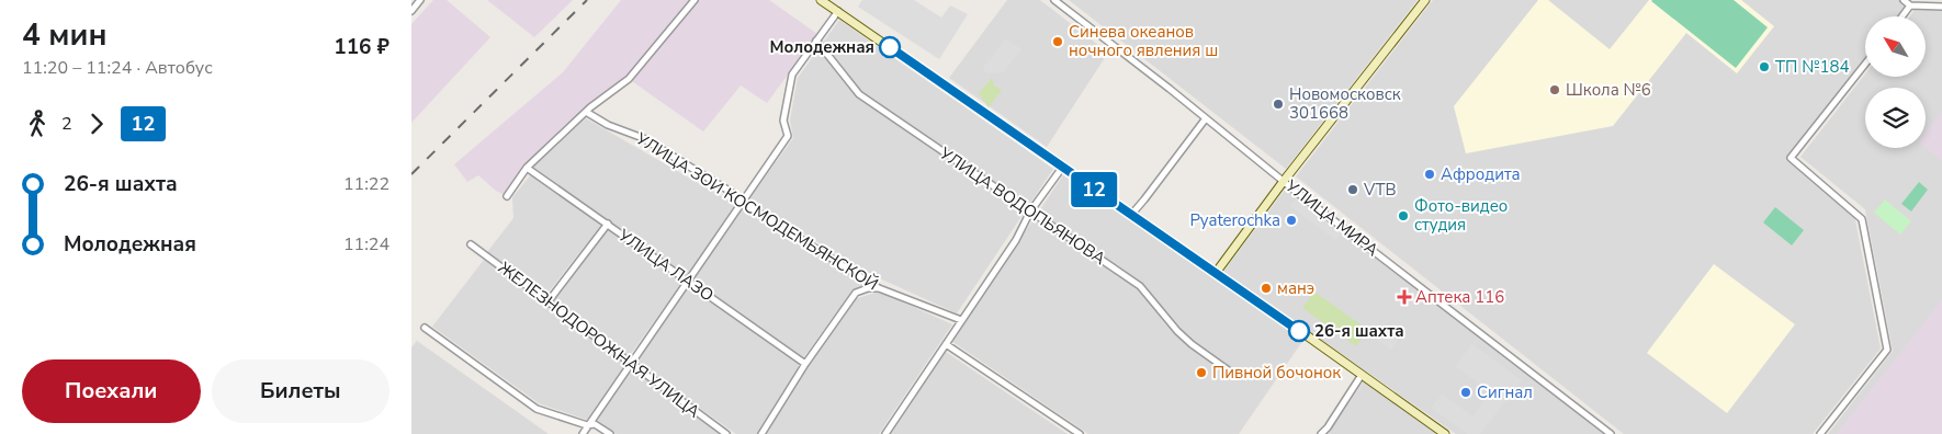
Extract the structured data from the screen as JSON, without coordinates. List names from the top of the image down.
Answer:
{
  "streets": {
    "street": [
      "УЛИЦА ВОДОПЬЯНОВА",
      "УЛИЦА ЗОИ КОСМОДЕМЬЯНСКОЙ",
      "УЛИЦА МИРА",
      "УЛИЦА ЛАЗО",
      "ЖЕЛЕЗНОДОРОЖНАЯ УЛИЦА"
    ]
  },
  "places": {
    "other": [
      "Синева океанов ночного явления ш",
      "Молодежная",
      "ТП №184",
      "Школа №6",
      "Новомосковск 301668",
      "Афродита",
      "VTB",
      "Фото-видео студия",
      "Pyaterochka",
      "манэ",
      "26-я шахта",
      "Пивной бочонок",
      "Сигнал"
    ],
    "health": ["Аптека 116"]
  },
  "lines": ["bus line 12"],
  "north": "top left",
  "page": {
    "heading": ["4 мин", "11:20 – 11:24 · Автобус", "116 ₽"],
    "on_map": "12",
    "legs": ["2", "12"],
    "list": [
      {
        "name": "26-я шахта",
        "value": "11:22"
      },
      {
        "name": "Молодежная",
        "value": "11:24"
      }
    ],
    "buttons": ["Поехали", "Билеты"]
  }
}
